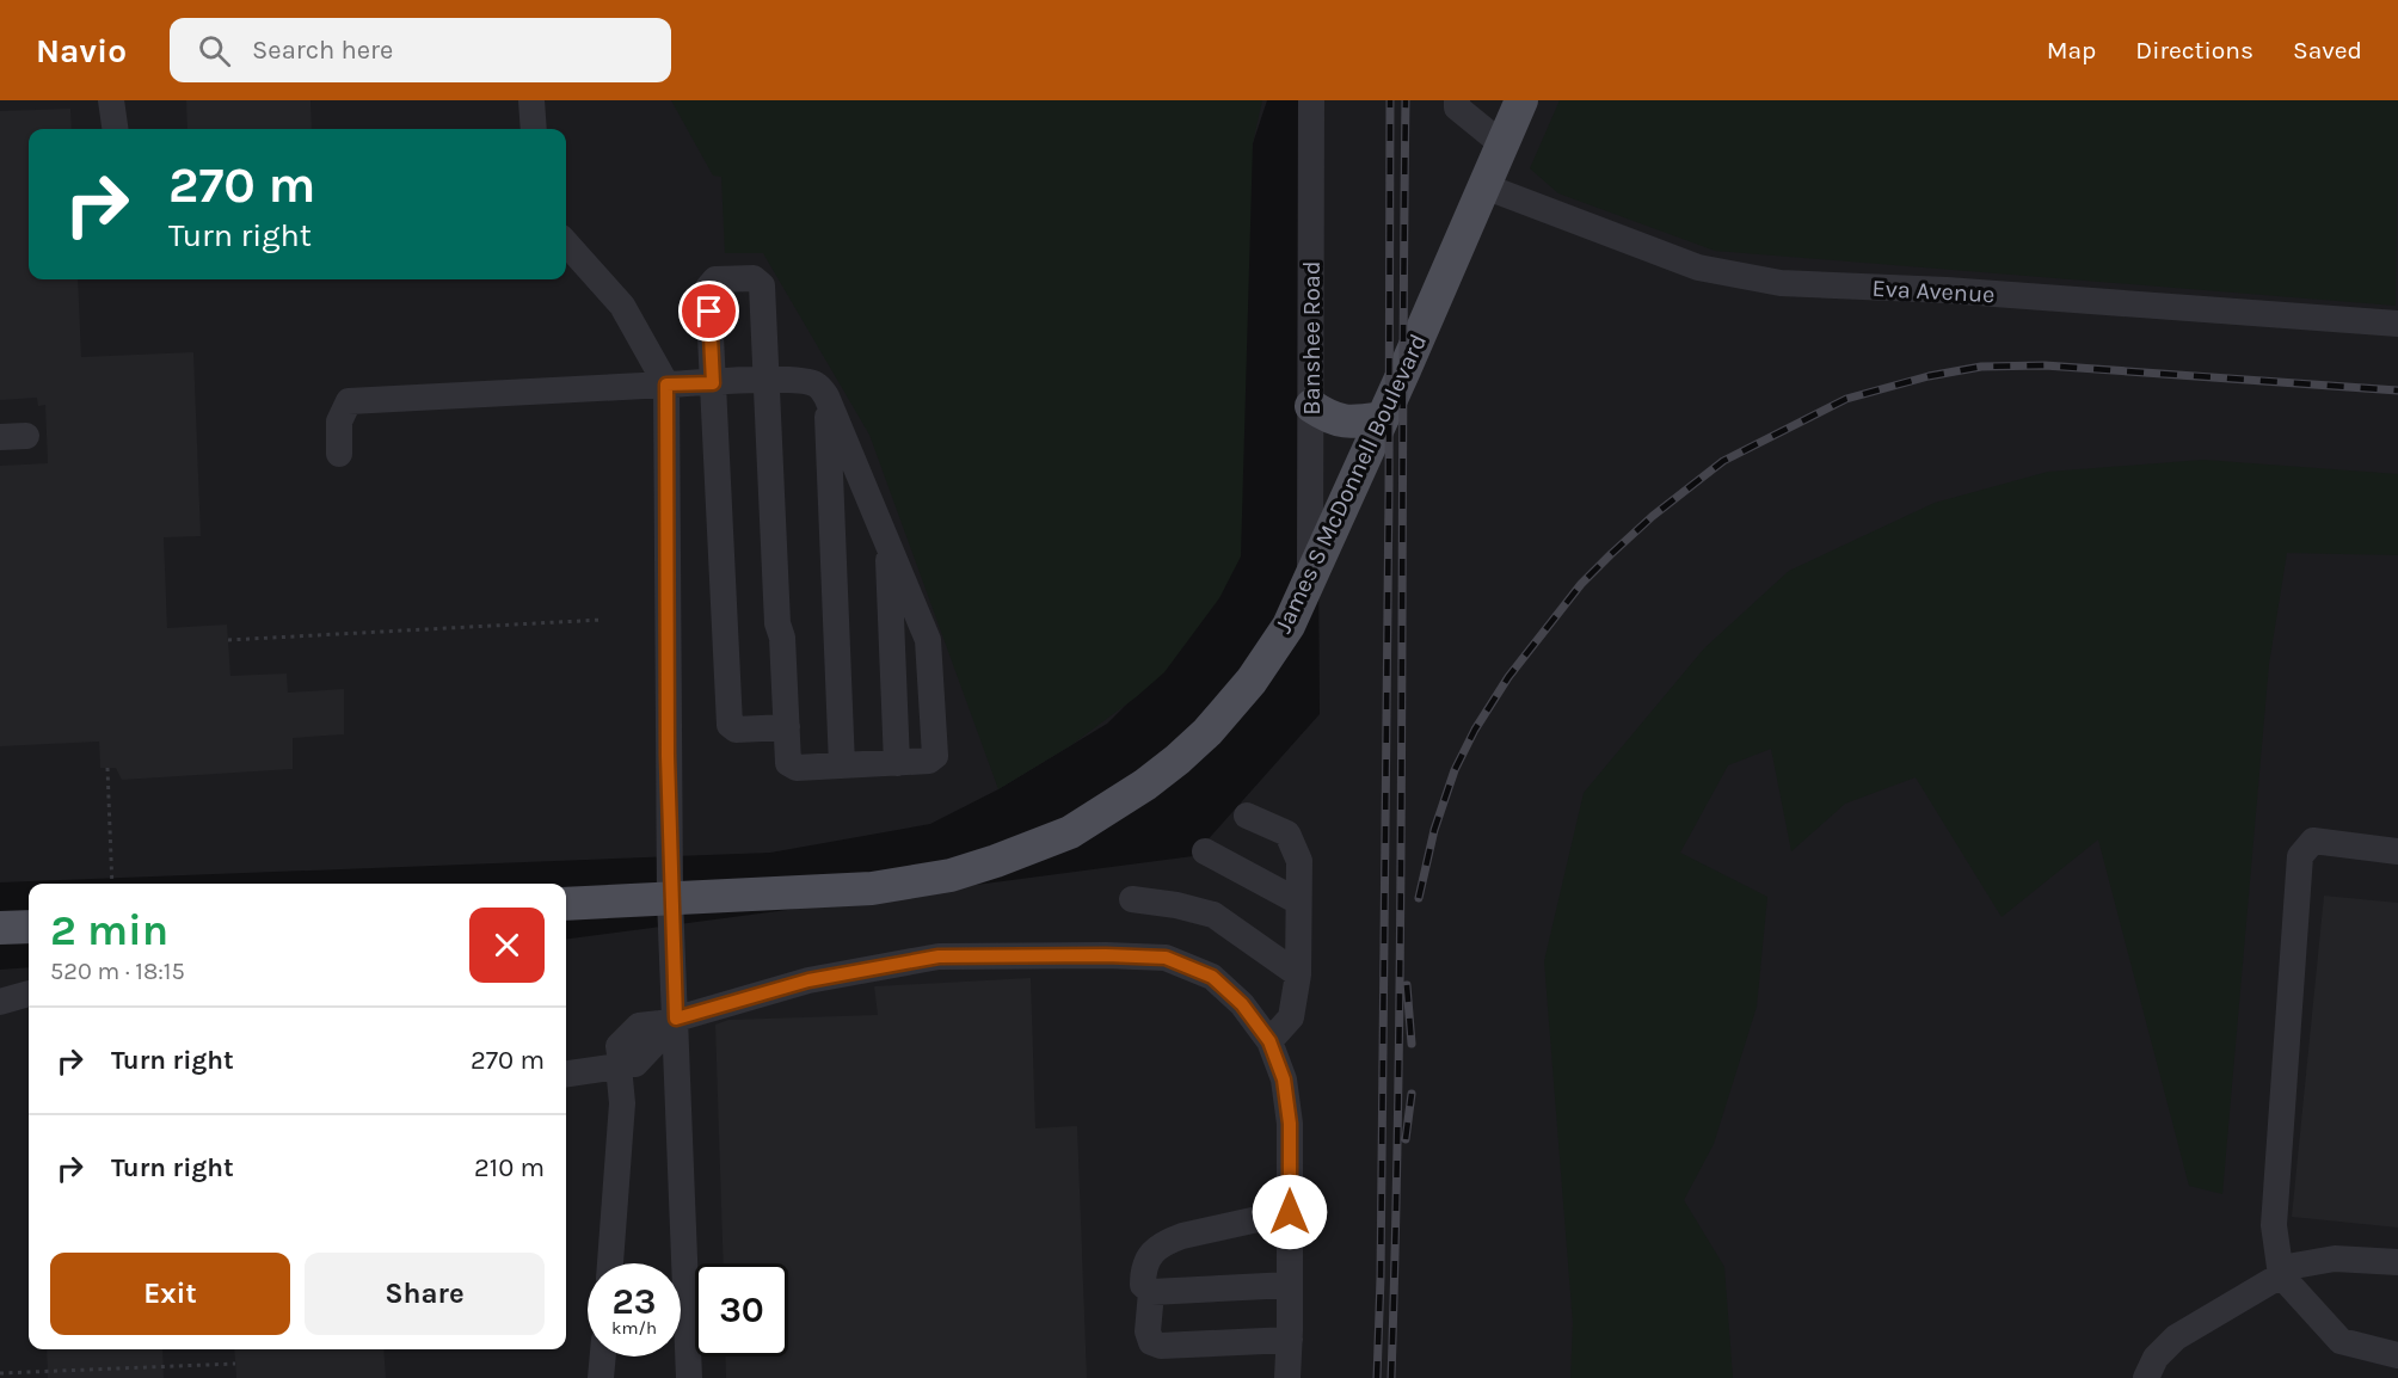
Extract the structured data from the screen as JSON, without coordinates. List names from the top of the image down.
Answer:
{
  "streets": {
    "main road": ["James S McDonnell Boulevard"],
    "street": ["Eva Avenue", "Banshee Road"]
  },
  "crossings": [
    ["Eva Avenue", "James S McDonnell Boulevard"],
    ["Banshee Road", "James S McDonnell Boulevard"]
  ],
  "page": {
    "header": "Navio",
    "search": "Search here",
    "nav": ["Map", "Directions", "Saved"],
    "turn": ["270 m", "Turn right"],
    "heading": ["2 min", "520 m · 18:15"],
    "list": [
      {
        "name": "Turn right",
        "value": "270 m"
      },
      {
        "name": "Turn right",
        "value": "210 m"
      }
    ],
    "buttons": ["Exit", "Share"],
    "speed": "23 km/h",
    "limit": "30"
  }
}
